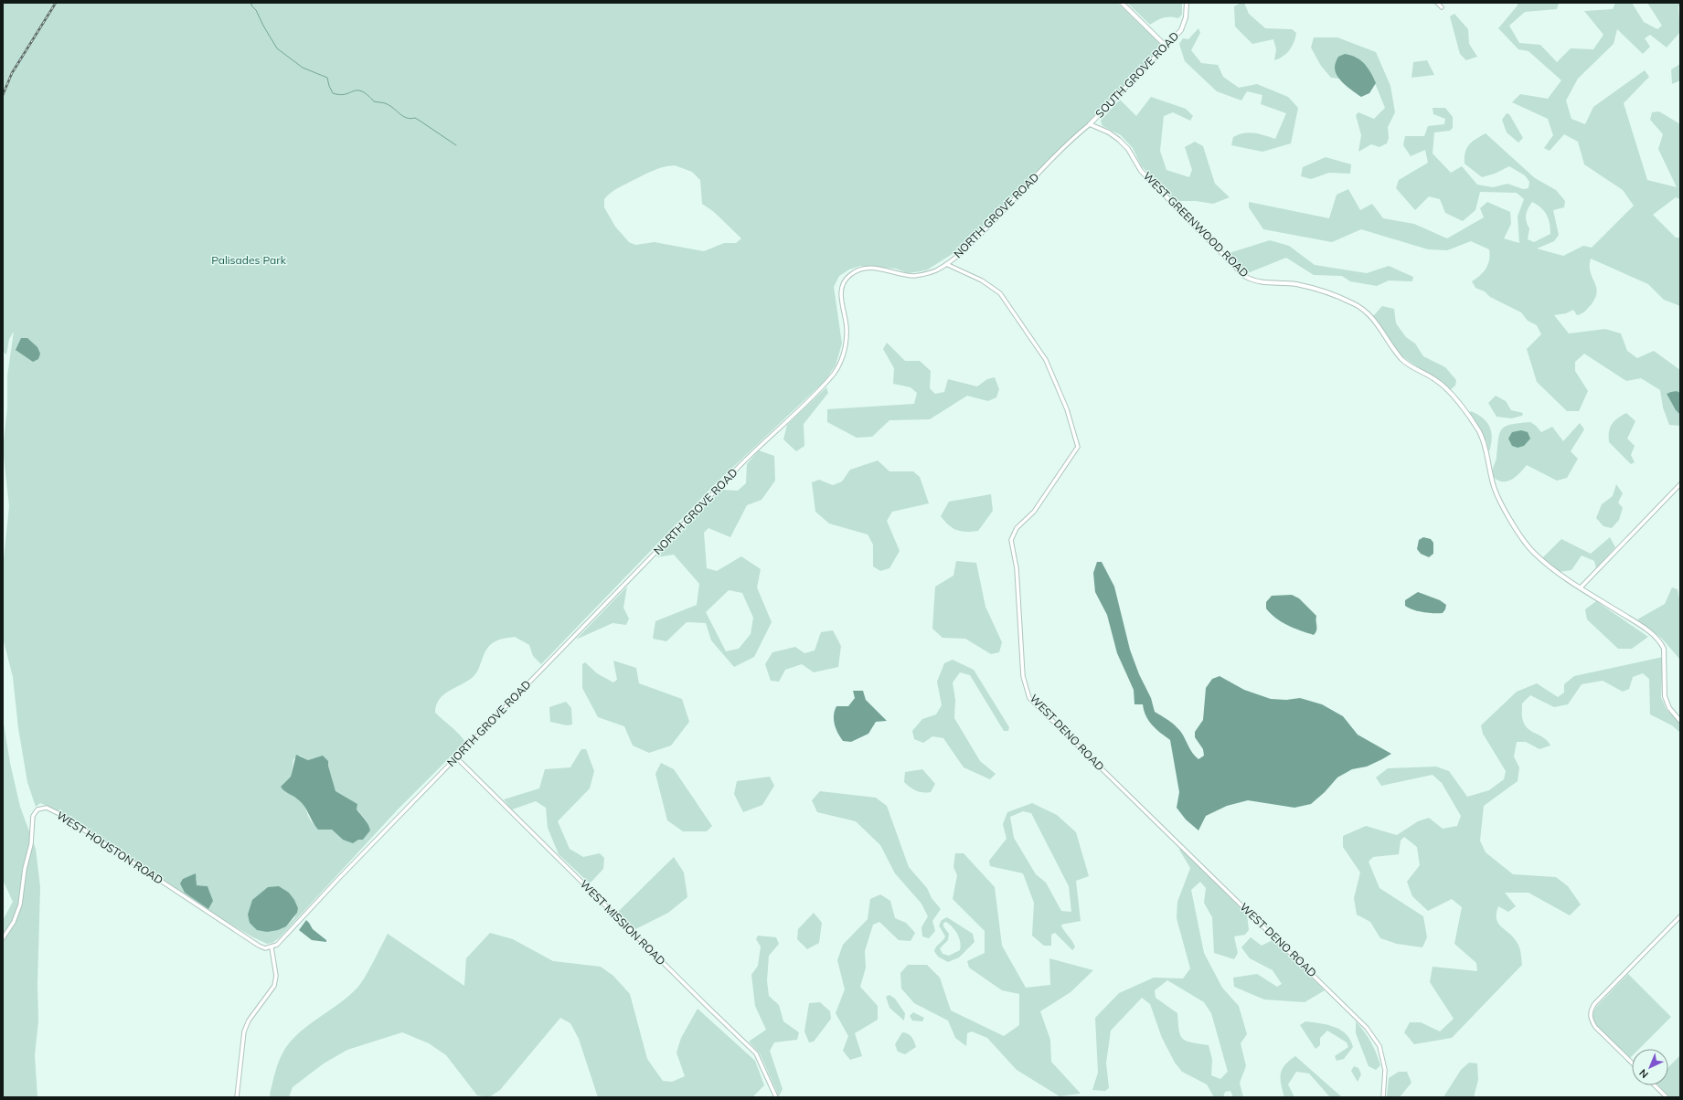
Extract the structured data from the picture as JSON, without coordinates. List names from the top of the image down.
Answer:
{
  "streets": {
    "street": [
      "SOUTH GROVE ROAD",
      "NORTH GROVE ROAD",
      "WEST GREENWOOD ROAD",
      "WEST DENO ROAD",
      "WEST HOUSTON ROAD",
      "WEST MISSION ROAD"
    ]
  },
  "crossings": [
    ["SOUTH GROVE ROAD", "NORTH GROVE ROAD"],
    ["SOUTH GROVE ROAD", "WEST GREENWOOD ROAD"],
    ["NORTH GROVE ROAD", "WEST GREENWOOD ROAD"],
    ["NORTH GROVE ROAD", "WEST DENO ROAD"],
    ["NORTH GROVE ROAD", "WEST HOUSTON ROAD"],
    ["NORTH GROVE ROAD", "WEST MISSION ROAD"]
  ],
  "parks": ["Palisades Park"],
  "north": "bottom left"
}
